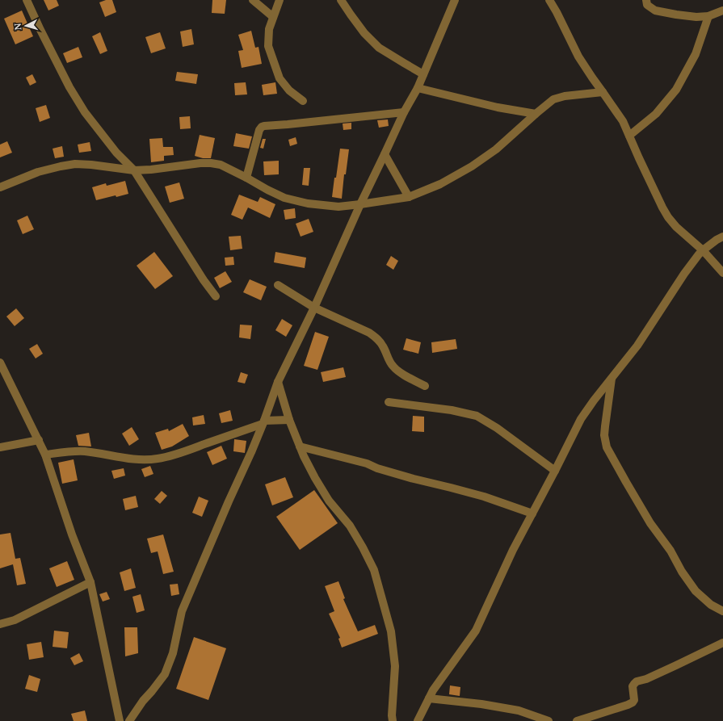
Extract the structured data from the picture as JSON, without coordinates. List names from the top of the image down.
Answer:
{
  "north": "left"
}
